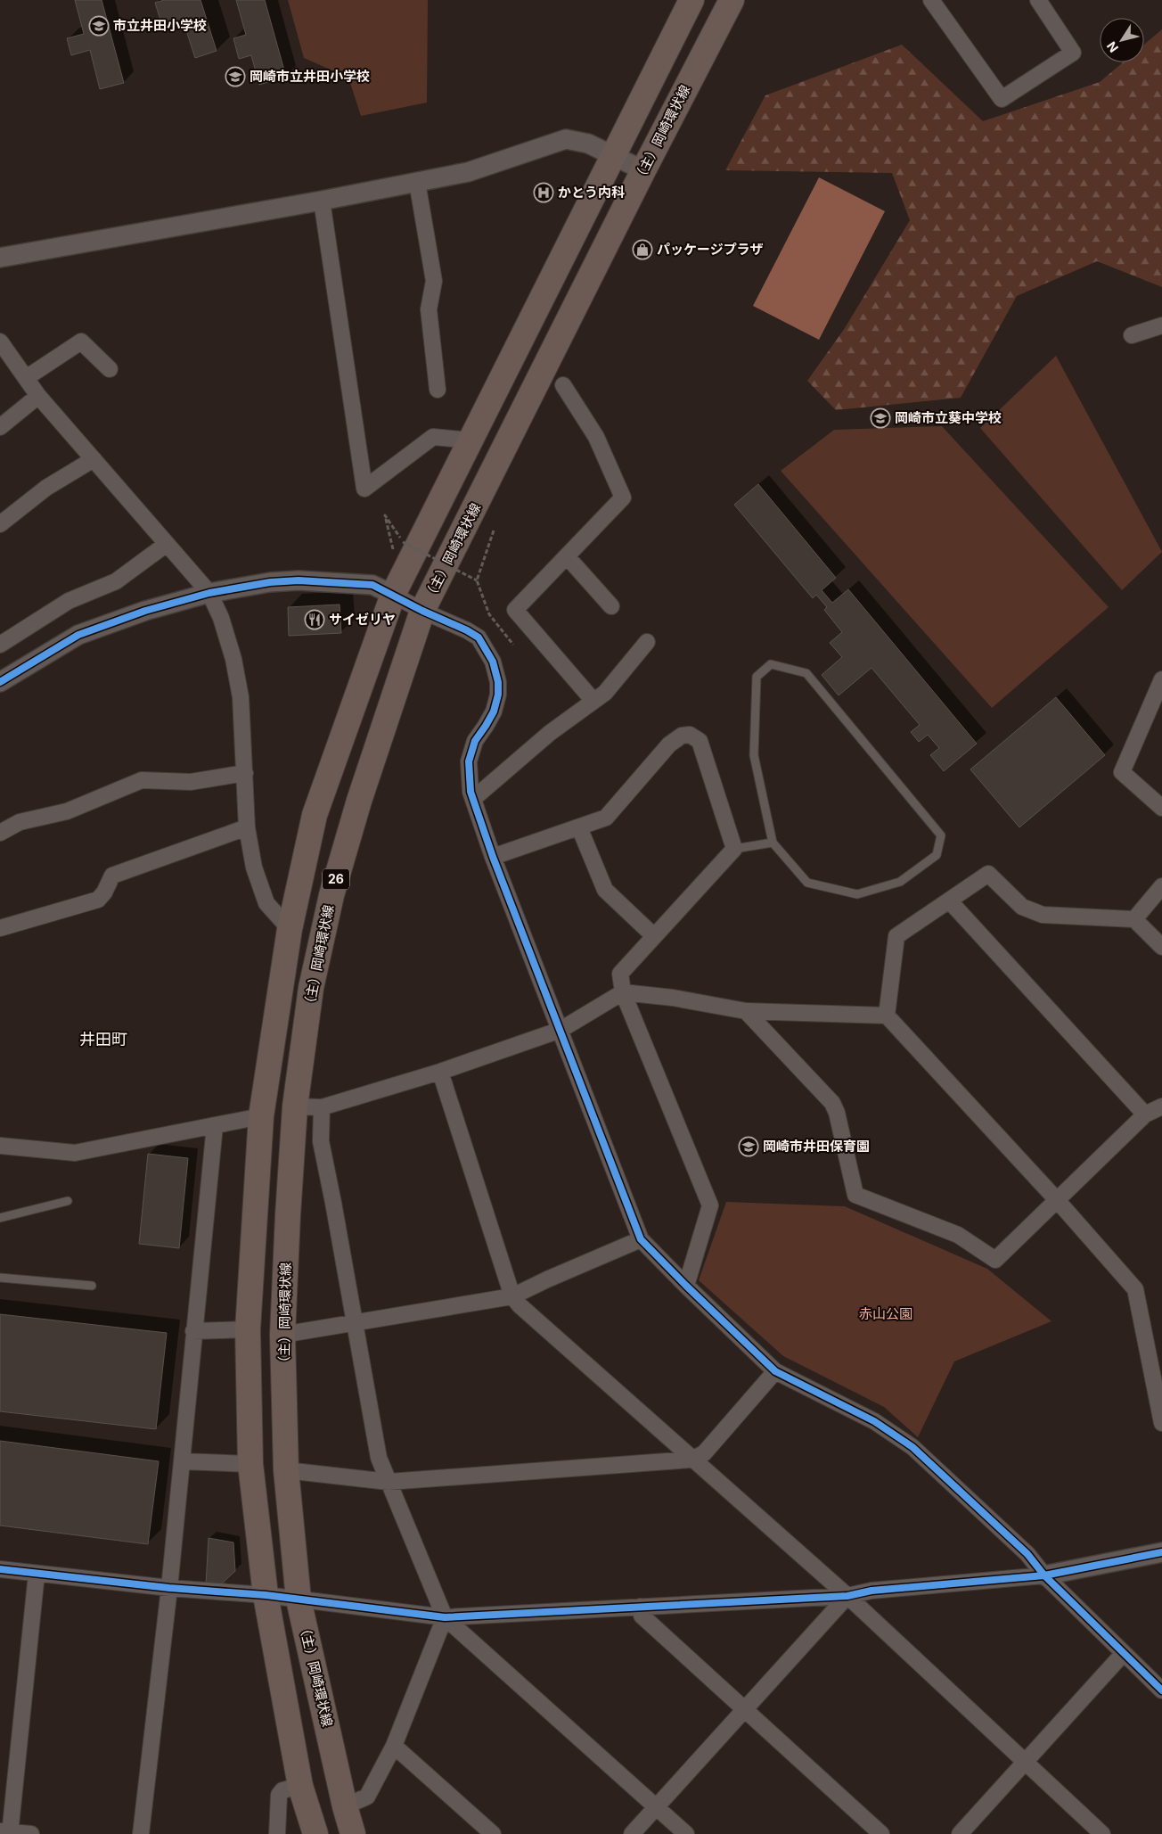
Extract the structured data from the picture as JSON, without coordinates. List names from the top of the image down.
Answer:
{
  "streets": {
    "main road": ["（主）岡崎環状線", "26"]
  },
  "districts": ["井田町"],
  "parks": ["赤山公園"],
  "places": {
    "school or university": [
      "市立井田小学校",
      "岡崎市立井田小学校",
      "岡崎市立葵中学校",
      "岡崎市井田保育園"
    ],
    "hospital": ["かとう内科"],
    "shop": ["パッケージプラザ"],
    "restaurant": ["サイゼリヤ"]
  },
  "north": "bottom left"
}
